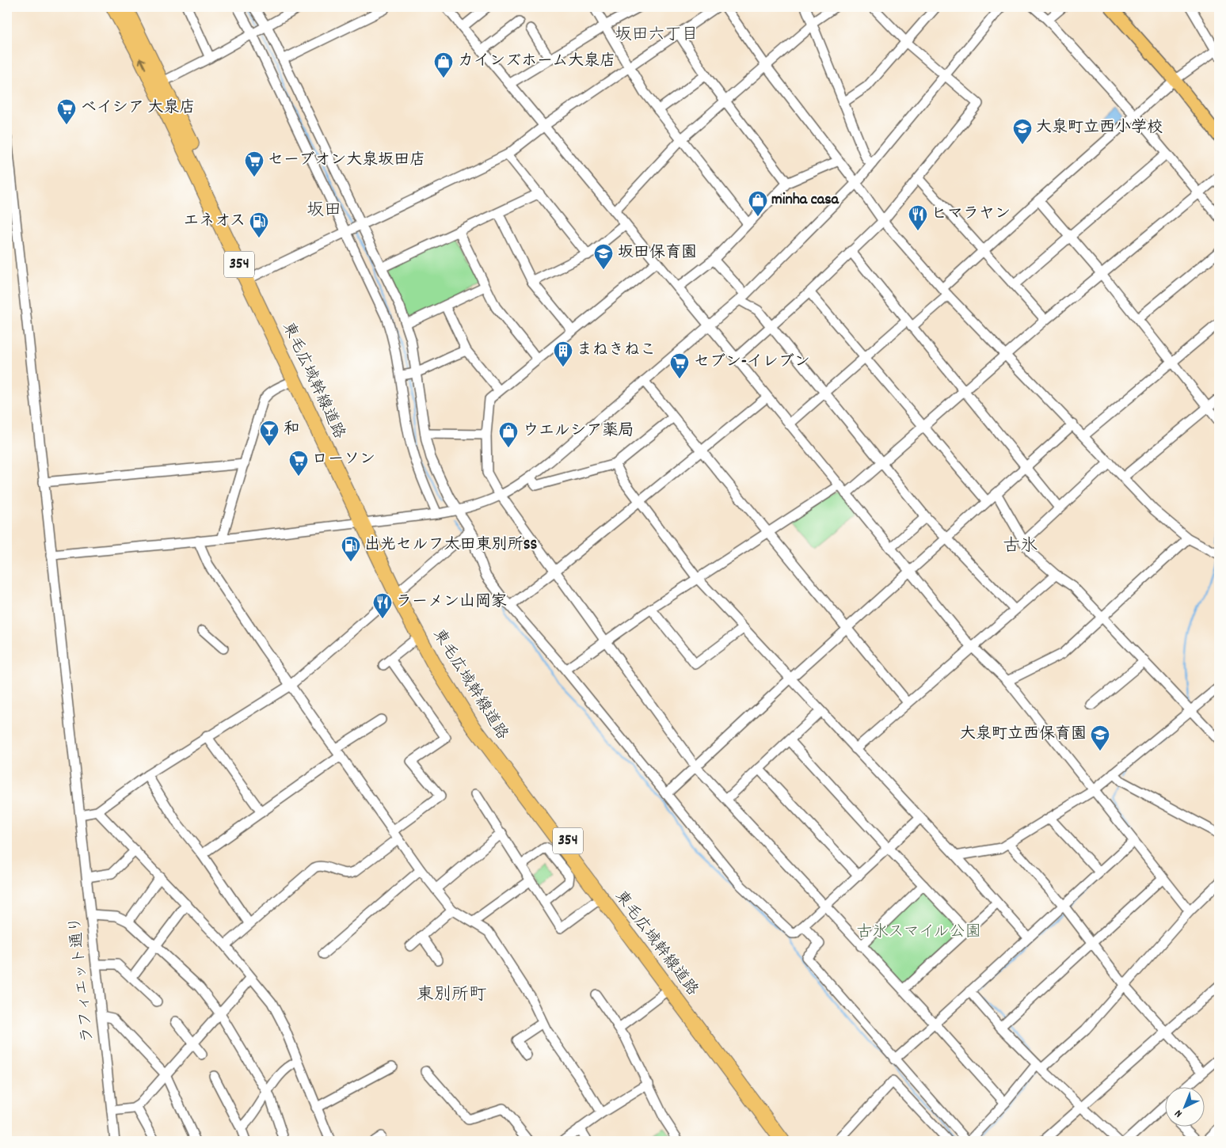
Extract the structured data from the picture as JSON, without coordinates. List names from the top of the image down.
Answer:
{
  "streets": {
    "highway": ["354", "東毛広域幹線道路"],
    "street": ["ラフィエット通り"]
  },
  "districts": [
    "坂田六丁目",
    "坂田",
    "古氷",
    "東別所町"
  ],
  "parks": ["古氷スマイル公園"],
  "places": {
    "shop": ["カインズホーム大泉店", "minha casa", "ウエルシア薬局"],
    "supermarket": [
      "ベイシア 大泉店",
      "セーブオン大泉坂田店",
      "セブン-イレブン",
      "ローソン"
    ],
    "school or university": ["大泉町立西小学校", "坂田保育園", "大泉町立西保育園"],
    "restaurant": ["ヒマラヤン", "ラーメン山岡家"],
    "fuel station": ["エネオス", "出光セルフ太田東別所SS"],
    "building": ["まねきねこ"],
    "bar": ["和"]
  },
  "north": "bottom left"
}
